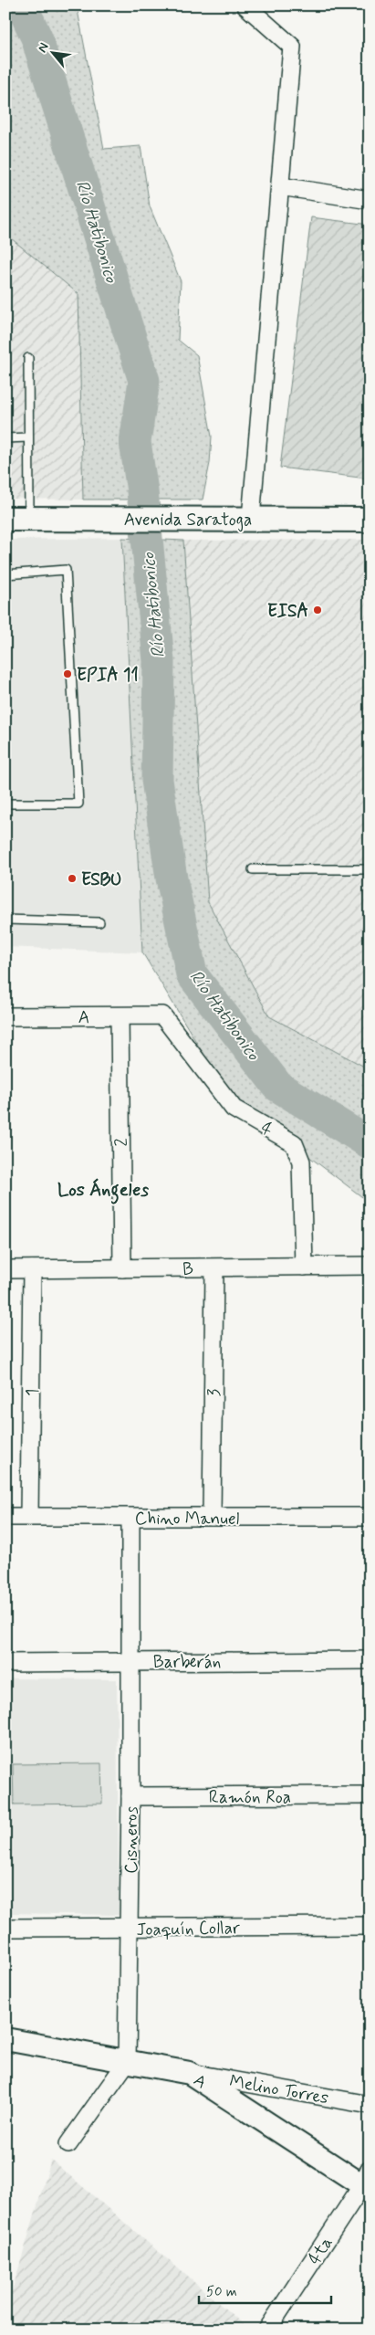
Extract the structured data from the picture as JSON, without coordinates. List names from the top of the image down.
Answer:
{
  "streets": {
    "main road": ["Avenida Saratoga"],
    "street": [
      "A",
      "4",
      "2",
      "B",
      "1",
      "3",
      "Chino Manuel",
      "Barberán",
      "Ramón Roa",
      "Cisneros",
      "Joaquín Collar",
      "Melino Torres",
      "4ta"
    ]
  },
  "crossings": [
    ["A", "4"],
    ["A", "2"],
    ["A", "Cisneros"],
    ["A", "Melino Torres"],
    ["A", "4ta"],
    ["4", "B"],
    ["2", "B"],
    ["B", "1"],
    ["B", "3"],
    ["1", "Chino Manuel"],
    ["3", "Chino Manuel"],
    ["Chino Manuel", "Cisneros"],
    ["Barberán", "Cisneros"],
    ["Ramón Roa", "Cisneros"],
    ["Cisneros", "Joaquín Collar"]
  ],
  "districts": ["Los Ángeles"],
  "water": ["Río Hatibonico"],
  "places": ["EISA", "EPIA 11", "ESBU"],
  "scale_bar": "50 m",
  "north": "top left"
}
